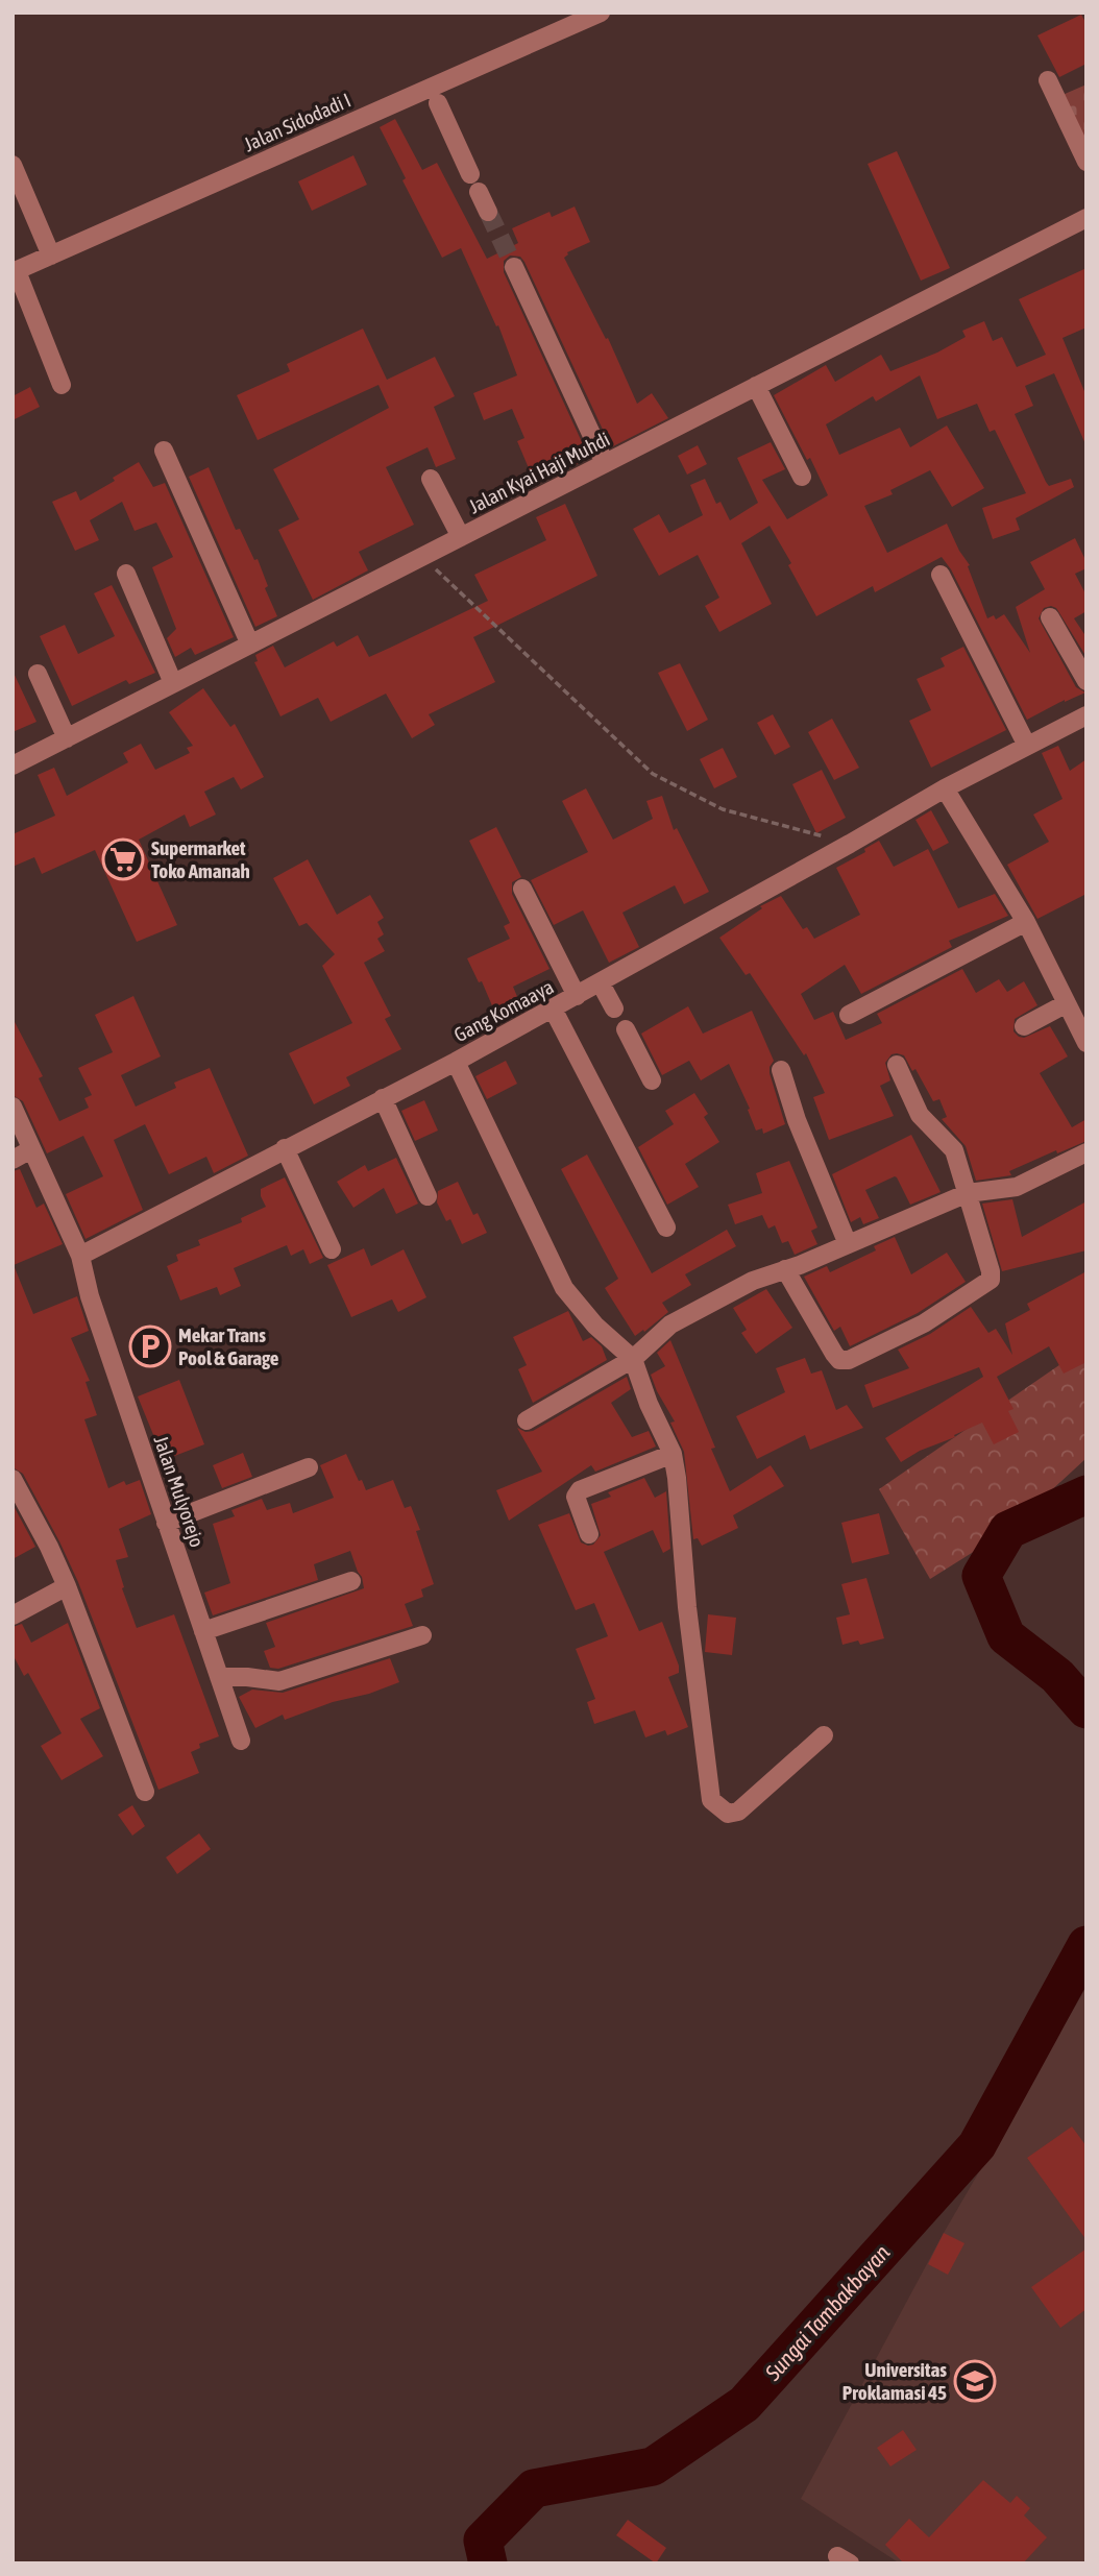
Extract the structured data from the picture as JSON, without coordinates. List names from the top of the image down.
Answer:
{
  "streets": {
    "street": [
      "Jalan Sidodadi I",
      "Jalan Kyai Haji Muhdi",
      "Gang Komaaya",
      "Jalan Mulyorejo"
    ]
  },
  "crossings": [
    ["Gang Komaaya", "Jalan Mulyorejo"]
  ],
  "water": ["Sungai Tambakbayan"],
  "places": {
    "supermarket": ["Supermarket Toko Amanah"],
    "parking": ["Mekar Trans Pool & Garage"],
    "school or university": ["Universitas Proklamasi 45"]
  }
}
